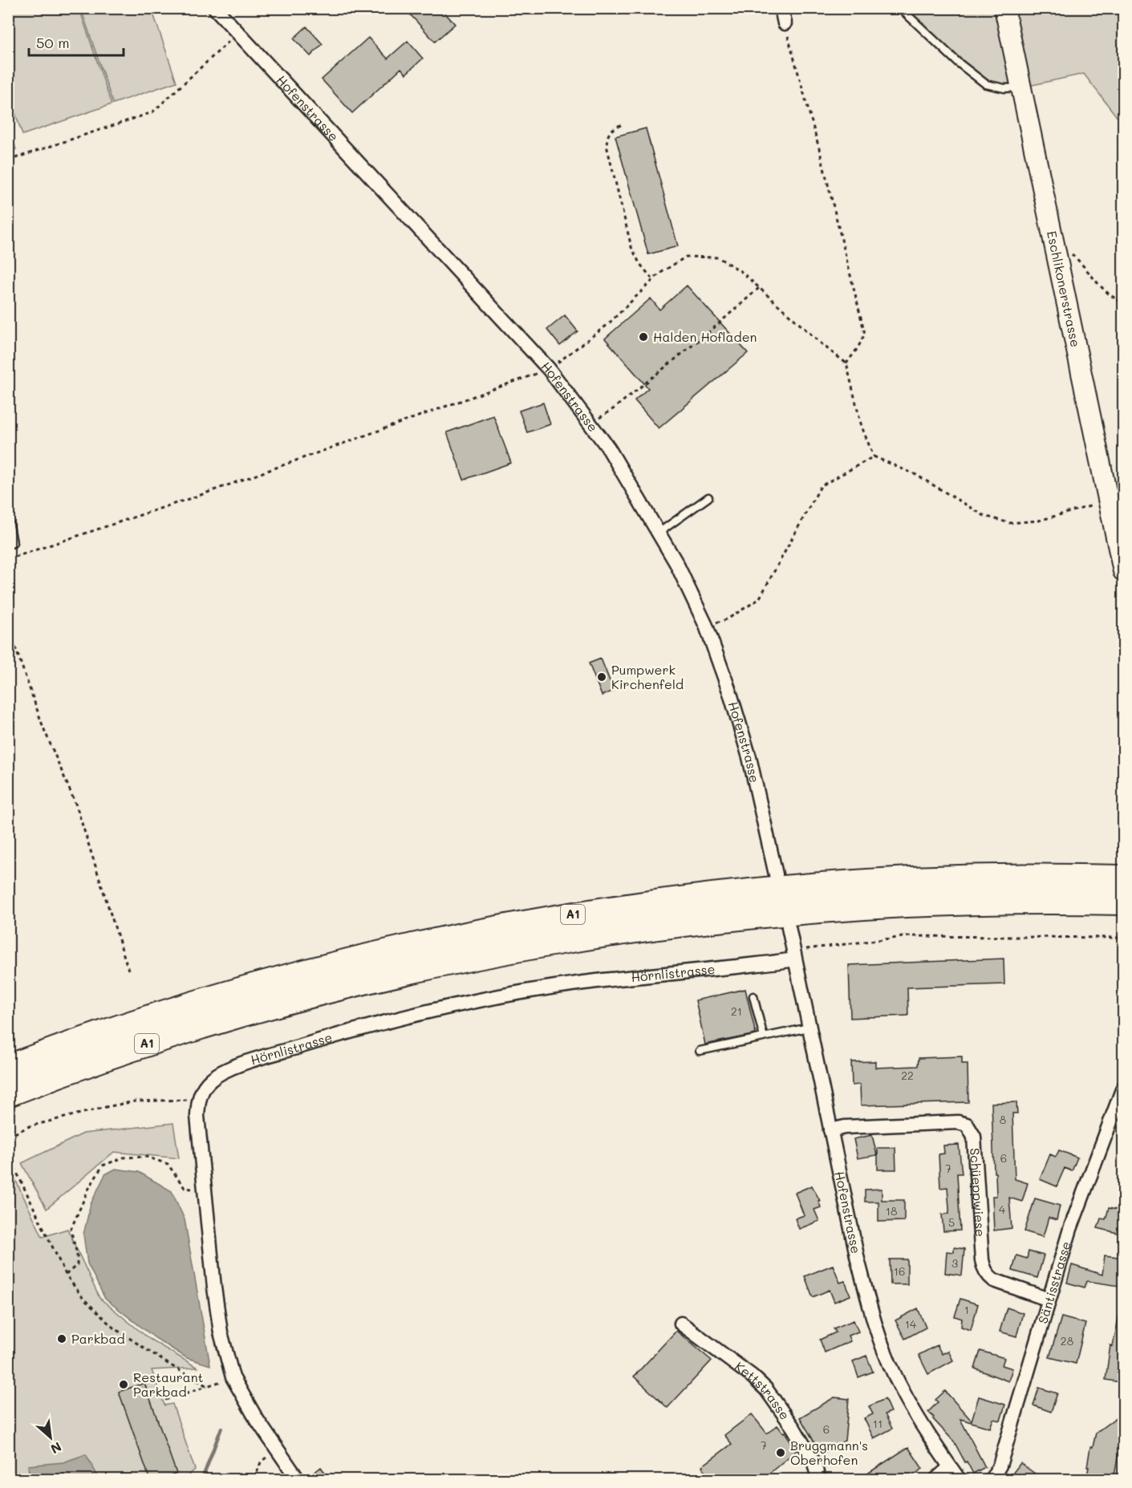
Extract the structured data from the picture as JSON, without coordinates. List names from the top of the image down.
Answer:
{
  "streets": {
    "highway": ["A1"],
    "main road": ["Eschlikonerstrasse"],
    "street": [
      "Hofenstrasse",
      "Hörnlistrasse",
      "Schüeppwiese",
      "Säntisstrasse",
      "Kettstrasse"
    ]
  },
  "crossings": [
    ["Hofenstrasse", "Hörnlistrasse"],
    ["Hofenstrasse", "Schüeppwiese"],
    ["Schüeppwiese", "Säntisstrasse"]
  ],
  "places": [
    "Halden Hofladen",
    "Pumpwerk Kirchenfeld",
    "Parkbad",
    "Restaurant Parkbad",
    "Bruggmann's Oberhofen"
  ],
  "house_numbers": [
    "21",
    "22",
    "8",
    "6",
    "7",
    "4",
    "18",
    "5",
    "3",
    "16",
    "1",
    "14",
    "28",
    "11",
    "6",
    "7"
  ],
  "scale_bar": "50 m",
  "north": "bottom right"
}
